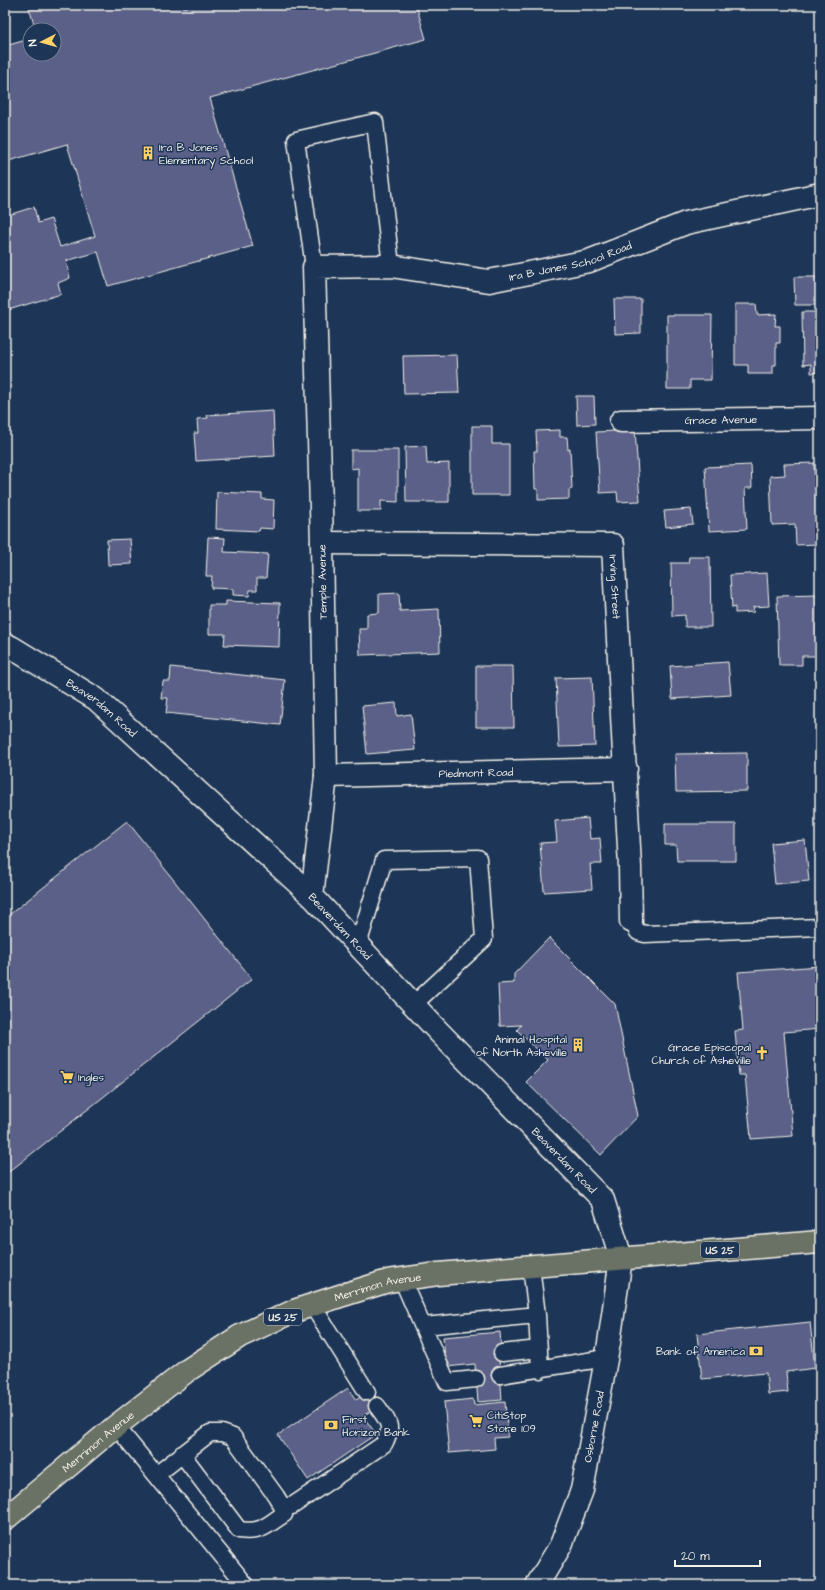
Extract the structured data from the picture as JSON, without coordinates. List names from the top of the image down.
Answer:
{
  "streets": {
    "main road": ["US 25", "Merrimon Avenue"],
    "street": [
      "Ira B Jones School Road",
      "Grace Avenue",
      "Temple Avenue",
      "Irving Street",
      "Beaverdam Road",
      "Piedmont Road",
      "Osborne Road"
    ]
  },
  "crossings": [
    ["Ira B Jones School Road", "Temple Avenue"],
    ["Temple Avenue", "Irving Street"],
    ["Temple Avenue", "Beaverdam Road"],
    ["Temple Avenue", "Piedmont Road"],
    ["Irving Street", "Piedmont Road"],
    ["Beaverdam Road", "Merrimon Avenue"],
    ["Beaverdam Road", "Osborne Road"],
    ["Merrimon Avenue", "Osborne Road"]
  ],
  "places": {
    "building": ["Ira B Jones Elementary School", "Animal Hospital of North Asheville"],
    "church": ["Grace Episcopal Church of Asheville"],
    "supermarket": ["Ingles", "CitiStop Store 109"],
    "bank": ["Bank of America", "First Horizon Bank"]
  },
  "scale_bar": "20 m",
  "north": "left"
}
